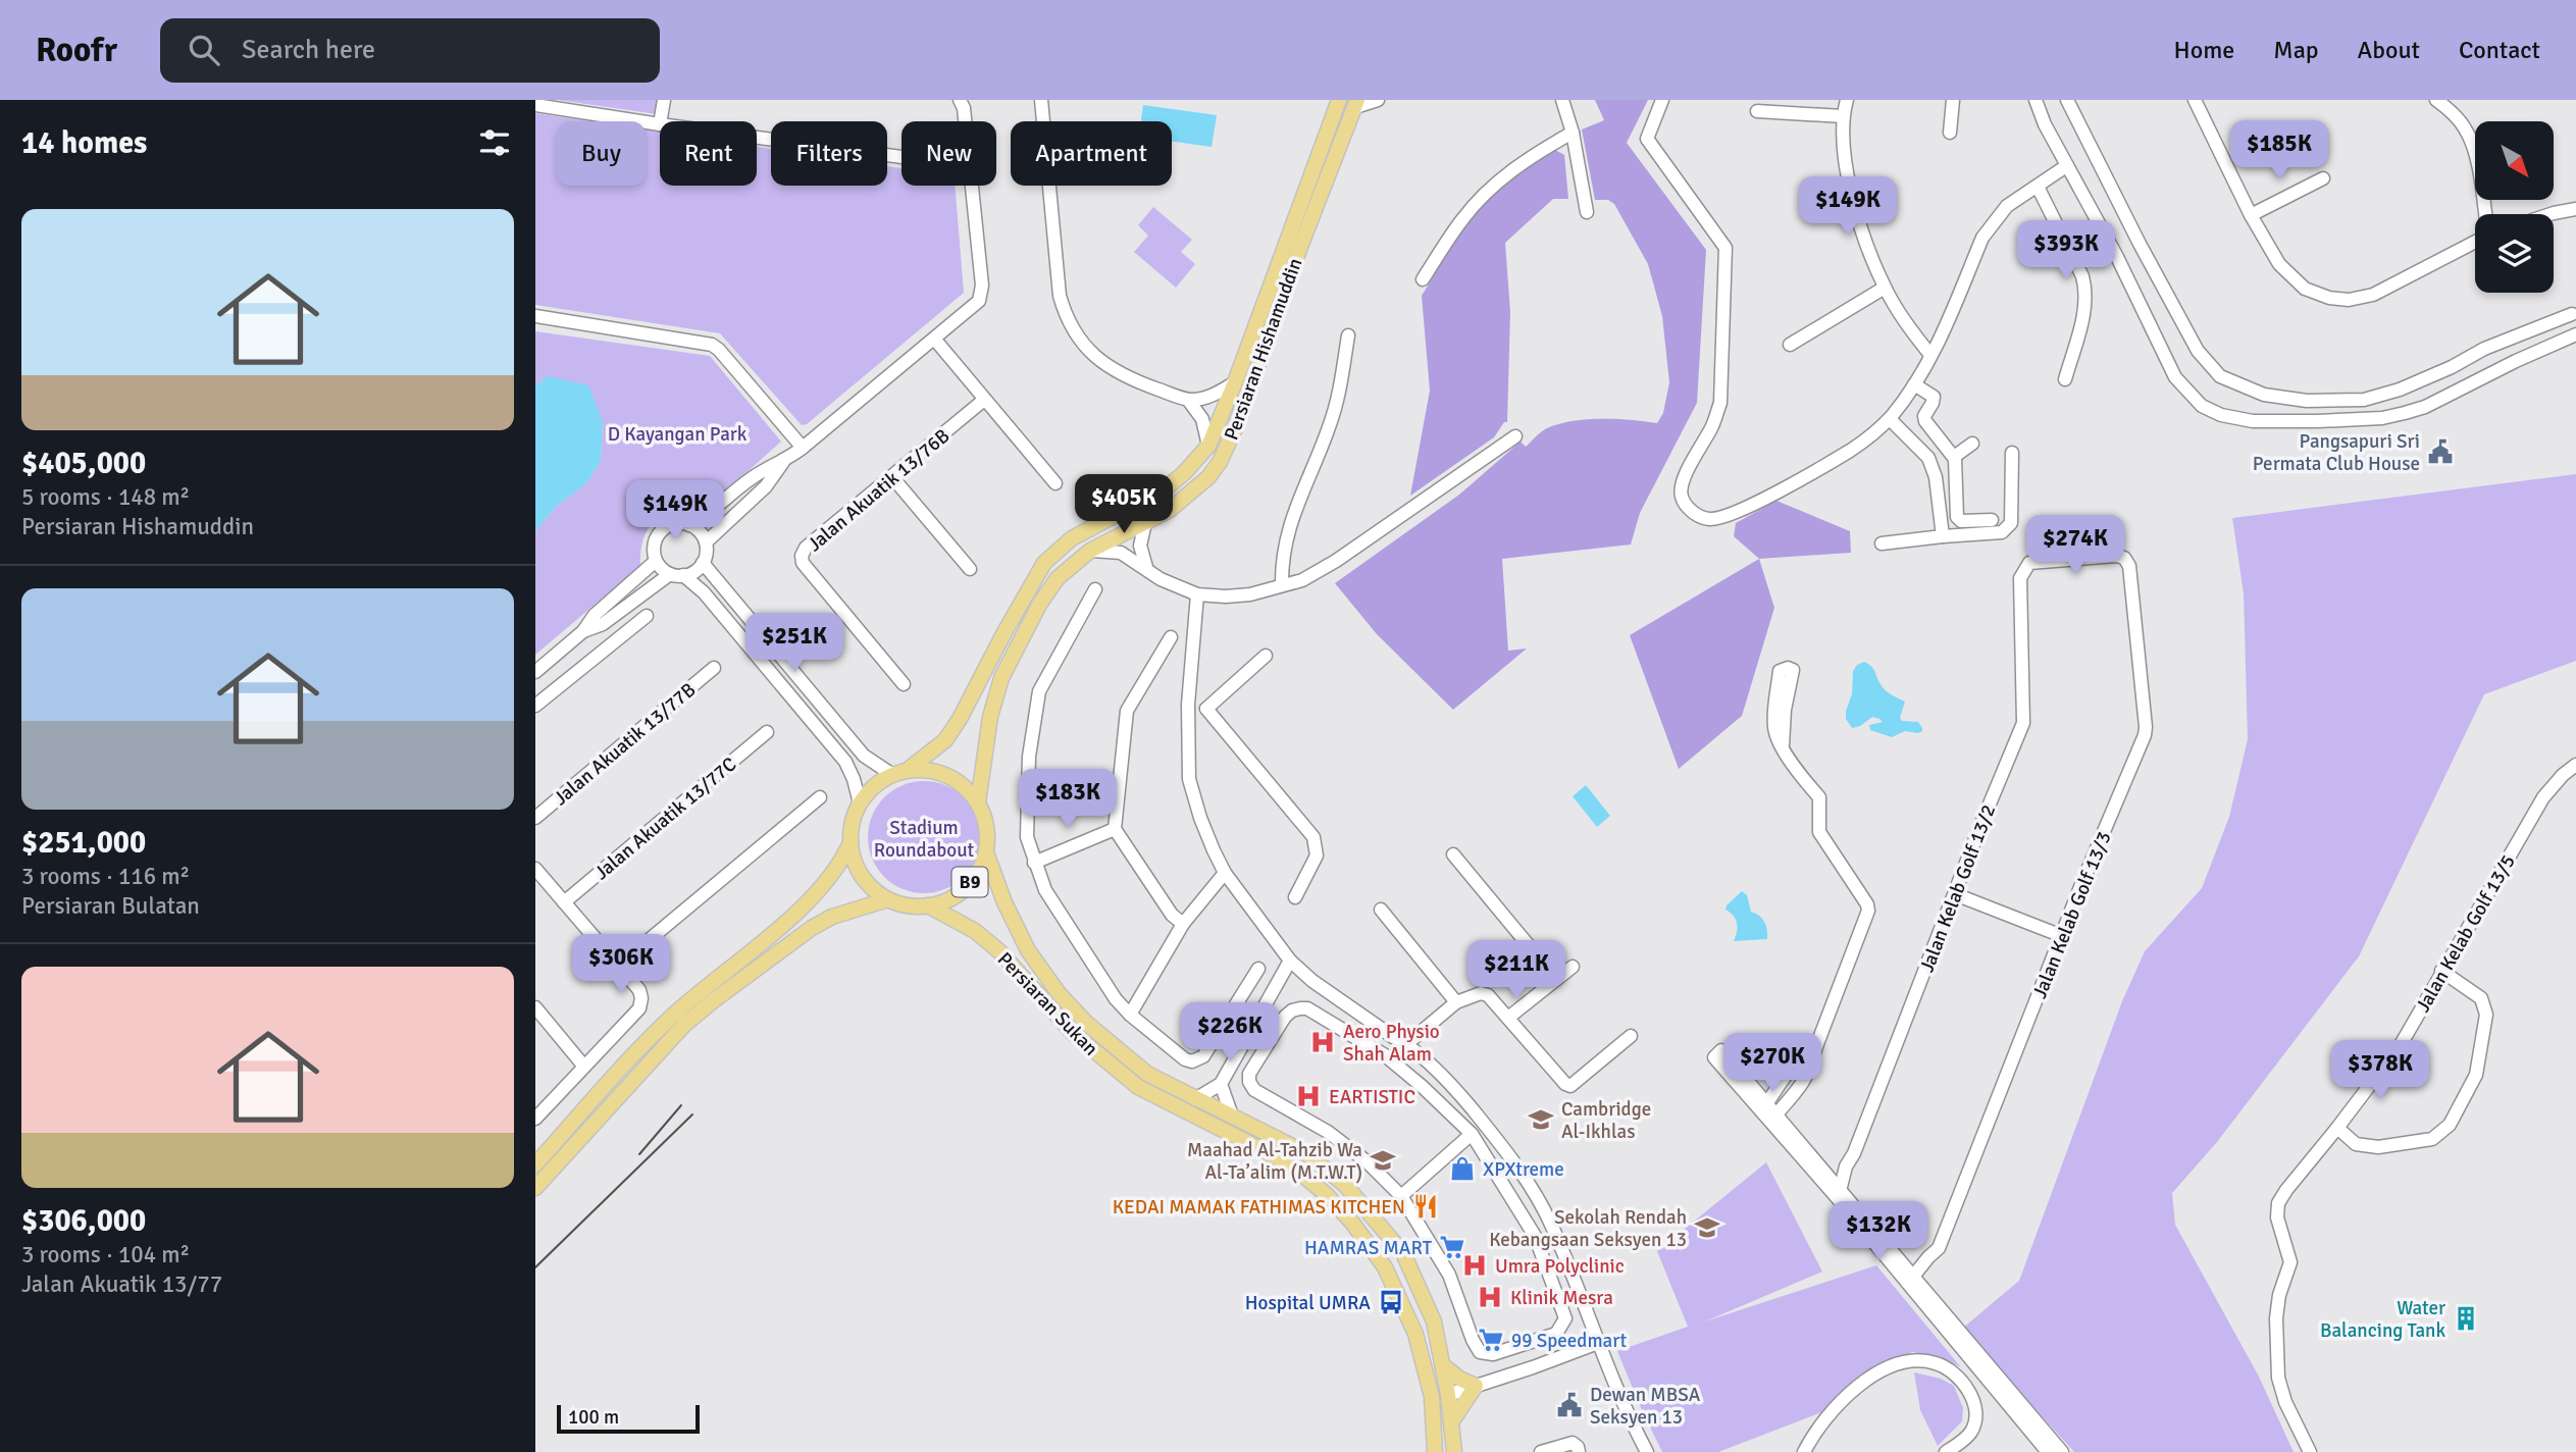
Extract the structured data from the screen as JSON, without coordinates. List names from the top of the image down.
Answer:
{
  "streets": {
    "main road": ["Persiaran Hishamuddin", "B9", "Persiaran Sukan"],
    "street": [
      "Jalan Akuatik 13/76B",
      "Jalan Akuatik 13/77B",
      "Jalan Akuatik 13/77C",
      "Jalan Kelab Golf 13/2",
      "Jalan Kelab Golf 13/3",
      "Jalan Kelab Golf 13/5"
    ]
  },
  "crossings": [
    ["Persiaran Hishamuddin", "B9"],
    ["Persiaran Hishamuddin", "Persiaran Sukan"],
    ["B9", "Persiaran Sukan"],
    ["Jalan Kelab Golf 13/2", "Jalan Kelab Golf 13/3"]
  ],
  "parks": ["D Kayangan Park", "Stadium Roundabout"],
  "places": {
    "public building": ["Pangsapuri Sri Permata Club House", "Dewan MBSA Seksyen 13"],
    "hospital": [
      "Aero Physio Shah Alam",
      "EARTISTIC",
      "Umra Polyclinic",
      "Klinik Mesra"
    ],
    "school or university": ["Cambridge Al-Ikhlas", "Maahad Al-Tahzib Wa Al-Ta’alim (M.T.W.T)", "Sekolah Rendah Kebangsaan Seksyen 13"],
    "shop": ["XPXtreme"],
    "restaurant": ["KEDAI MAMAK FATHIMAS KITCHEN"],
    "supermarket": ["HAMRAS MART", "99 Speedmart"],
    "bus stop": ["Hospital UMRA"],
    "building": ["Water Balancing Tank"]
  },
  "scale_bar": "100 m",
  "north": "bottom right",
  "page": {
    "header": "Roofr",
    "search": "Search here",
    "nav": [
      "Home",
      "Map",
      "About",
      "Contact"
    ],
    "heading": "14 homes",
    "price": [
      "$185K",
      "$149K",
      "$393K",
      "$405K",
      "$149K",
      "$274K",
      "$251K",
      "$183K",
      "$306K",
      "$211K",
      "$226K",
      "$270K",
      "$378K",
      "$132K"
    ],
    "chip": [
      "Buy",
      "Rent",
      "Filters",
      "New",
      "Apartment"
    ],
    "list": [
      {
        "name": "$405,000",
        "note": "5 rooms · 148 m² · Persiaran Hishamuddin"
      },
      {
        "name": "$251,000",
        "note": "3 rooms · 116 m² · Persiaran Bulatan"
      },
      {
        "name": "$306,000",
        "note": "3 rooms · 104 m² · Jalan Akuatik 13/77"
      }
    ],
    "scale": "100 m"
  }
}
